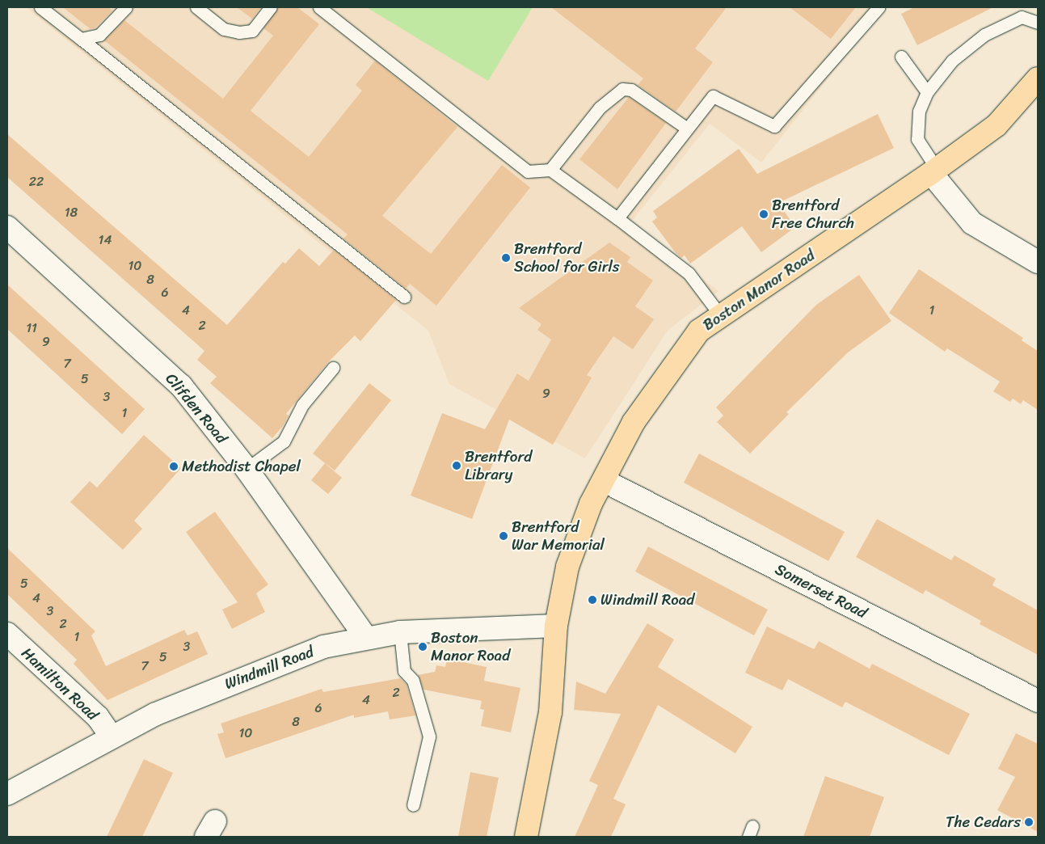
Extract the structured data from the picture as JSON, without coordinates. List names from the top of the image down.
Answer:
{
  "streets": {
    "main road": ["Boston Manor Road"],
    "street": [
      "Clifden Road",
      "Somerset Road",
      "Windmill Road",
      "Hamilton Road"
    ]
  },
  "crossings": [
    ["Boston Manor Road", "Somerset Road"],
    ["Boston Manor Road", "Windmill Road"],
    ["Clifden Road", "Windmill Road"],
    ["Windmill Road", "Hamilton Road"]
  ],
  "places": [
    "Brentford Free Church",
    "Brentford School for Girls",
    "Brentford Library",
    "Methodist Chapel",
    "Brentford War Memorial",
    "Windmill Road",
    "Boston Manor Road",
    "The Cedars"
  ],
  "house_numbers": [
    "22",
    "18",
    "14",
    "10",
    "8",
    "6",
    "4",
    "1",
    "2",
    "11",
    "9",
    "7",
    "5",
    "9",
    "3",
    "1",
    "5",
    "4",
    "3",
    "2",
    "1",
    "3",
    "5",
    "7",
    "2",
    "4",
    "6",
    "8",
    "10"
  ]
}
